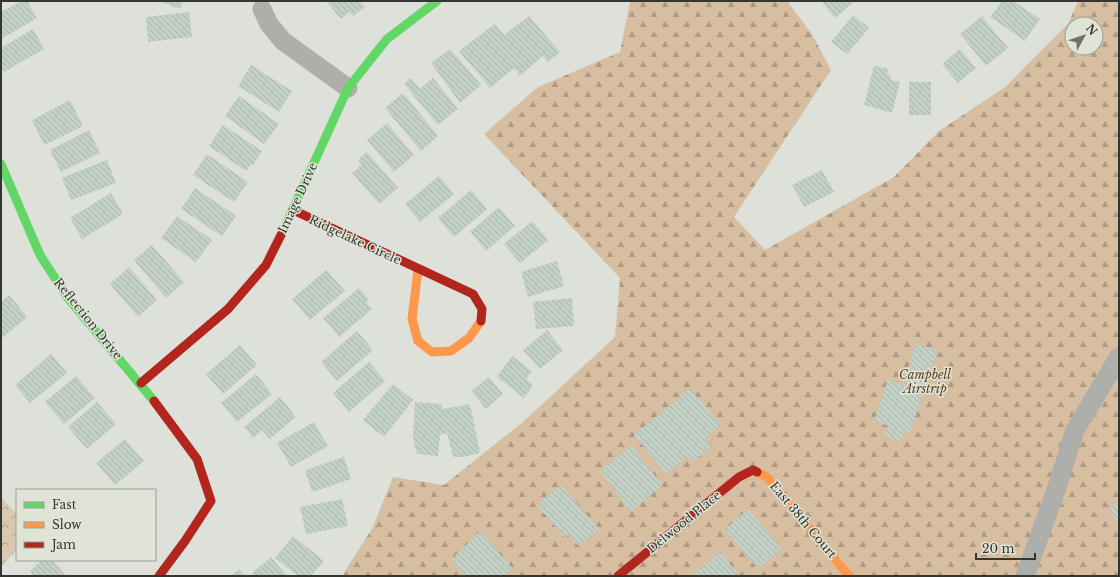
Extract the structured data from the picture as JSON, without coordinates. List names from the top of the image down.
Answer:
{
  "streets": {
    "street": [
      "Image Drive",
      "Ridgelake Circle",
      "Reflection Drive",
      "East 38th Court",
      "Delwood Place"
    ]
  },
  "crossings": [
    ["Image Drive", "Ridgelake Circle"],
    ["Image Drive", "Reflection Drive"],
    ["East 38th Court", "Delwood Place"]
  ],
  "parks": ["Campbell Airstrip"],
  "legend": ["Fast", "Slow", "Jam"],
  "scale_bar": "20 m",
  "north": "top right"
}
